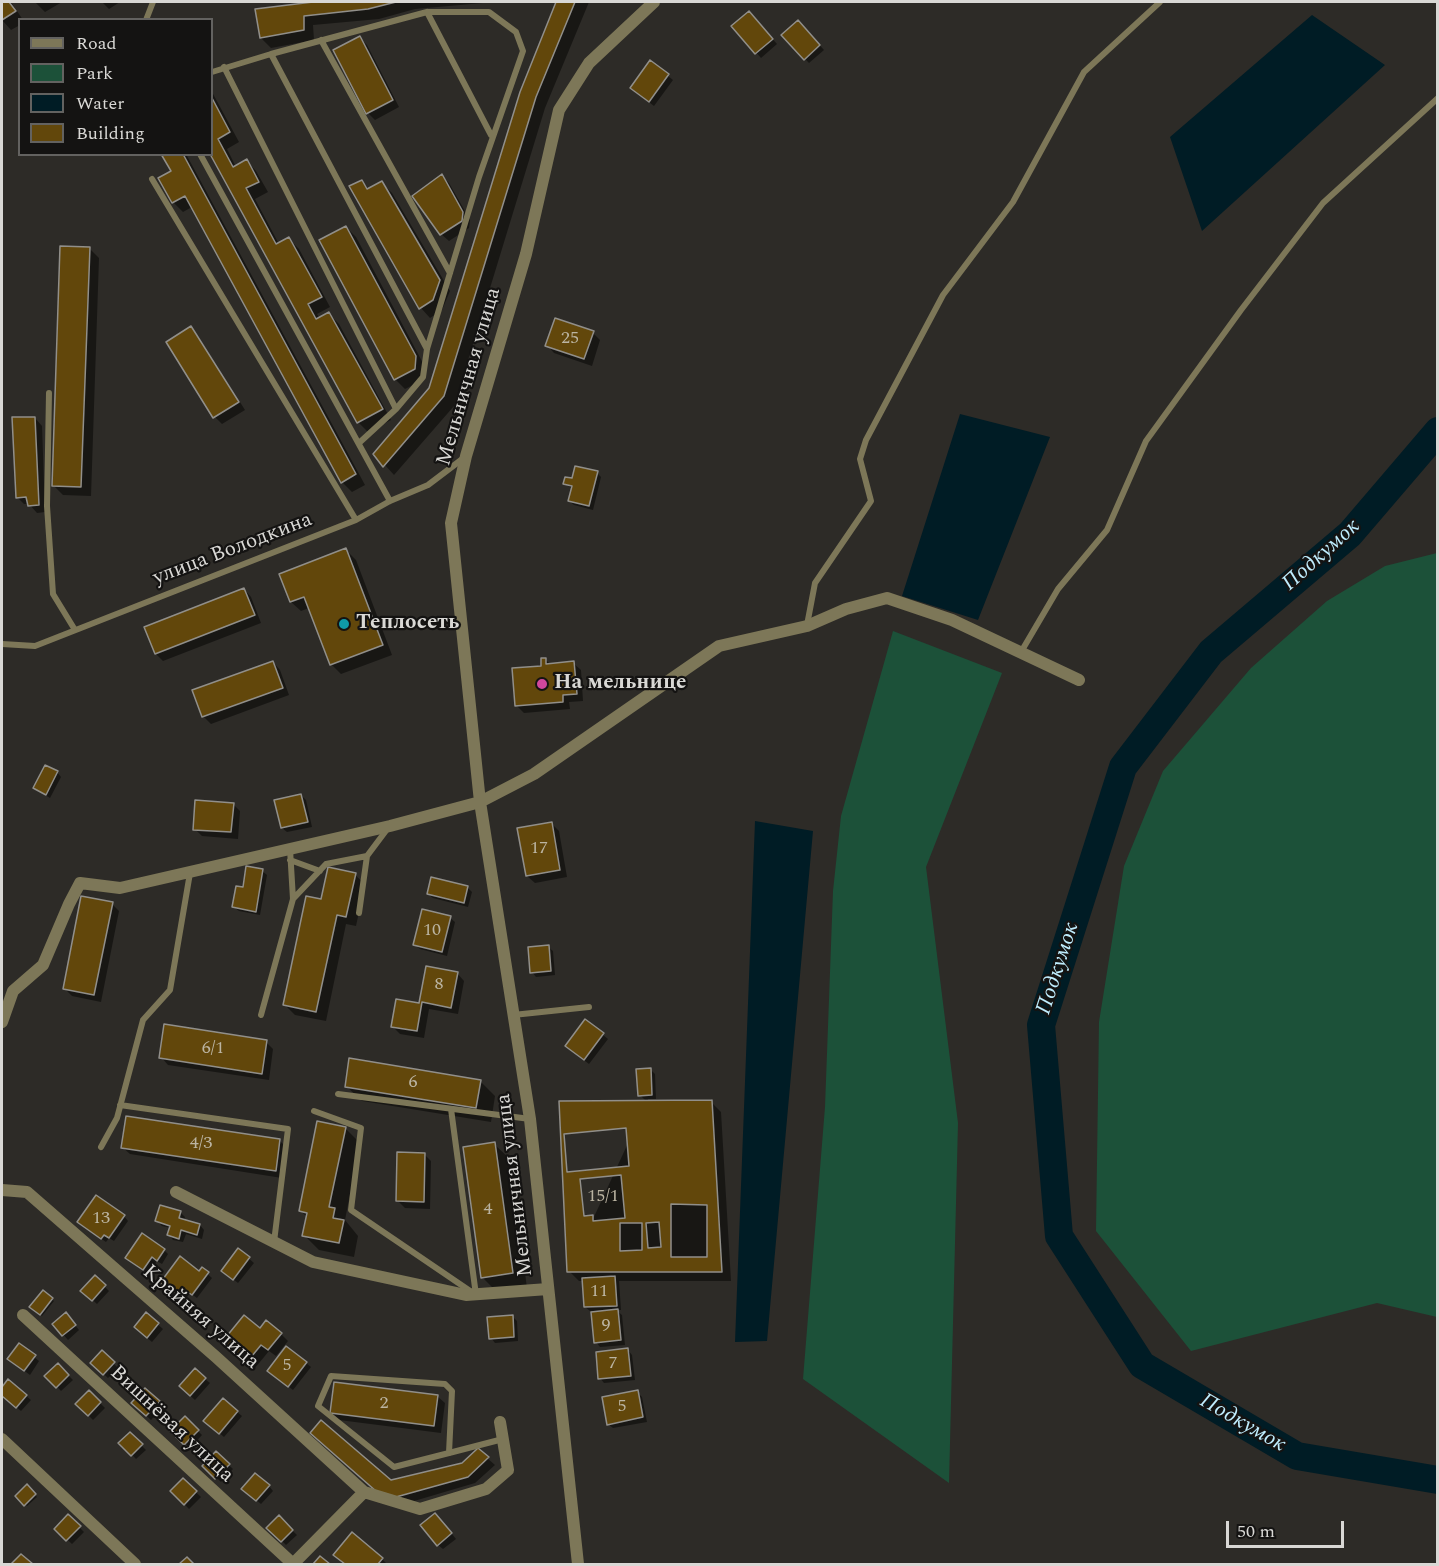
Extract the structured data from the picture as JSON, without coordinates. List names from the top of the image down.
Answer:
{
  "streets": {
    "street": ["Мельничная улица", "Крайняя улица", "Вишнёвая улица"],
    "lane": ["улица Володкина"]
  },
  "crossings": [
    ["Мельничная улица", "улица Володкина"]
  ],
  "water": ["Подкумок"],
  "places": ["Теплосеть", "На мельнице"],
  "house_numbers": [
    "25",
    "17",
    "10",
    "8",
    "6/1",
    "6",
    "4/3",
    "15/1",
    "4",
    "13",
    "11",
    "9",
    "7",
    "5",
    "2",
    "5"
  ],
  "legend": [
    "Road",
    "Park",
    "Water",
    "Building"
  ],
  "scale_bar": "50 m"
}
